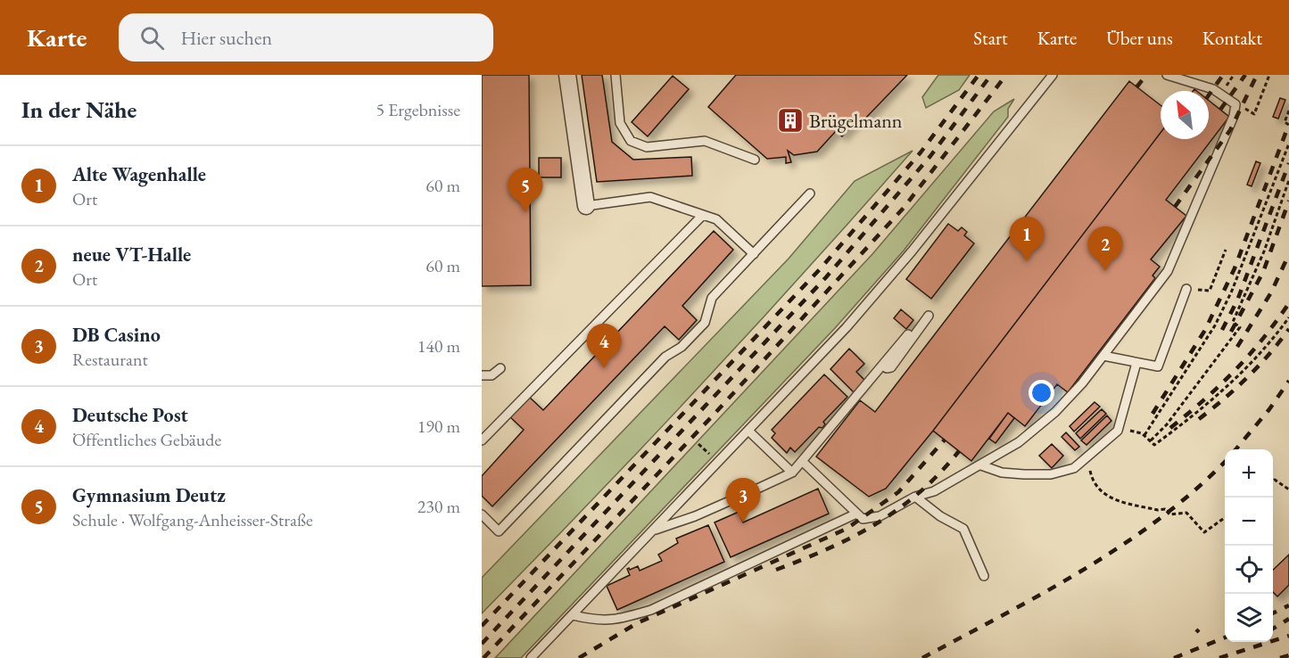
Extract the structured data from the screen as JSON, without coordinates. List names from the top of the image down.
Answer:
{
  "places": {
    "building": ["Brügelmann"]
  },
  "north": "top left",
  "page": {
    "header": "Karte",
    "search": "Hier suchen",
    "nav": [
      "Start",
      "Karte",
      "Über uns",
      "Kontakt"
    ],
    "heading": ["In der Nähe", "5 Ergebnisse"],
    "list": [
      {
        "mark": "1",
        "name": "Alte Wagenhalle",
        "note": "Ort",
        "value": "60 m"
      },
      {
        "mark": "2",
        "name": "neue VT-Halle",
        "note": "Ort",
        "value": "60 m"
      },
      {
        "mark": "3",
        "name": "DB Casino",
        "note": "Restaurant",
        "value": "140 m"
      },
      {
        "mark": "4",
        "name": "Deutsche Post",
        "note": "Öffentliches Gebäude",
        "value": "190 m"
      },
      {
        "mark": "5",
        "name": "Gymnasium Deutz",
        "note": "Schule · Wolfgang-Anheisser-Straße",
        "value": "230 m"
      }
    ],
    "pins": [
      "5",
      "1",
      "2",
      "4",
      "3"
    ],
    "map_buttons": ["+", "−"]
  }
}
